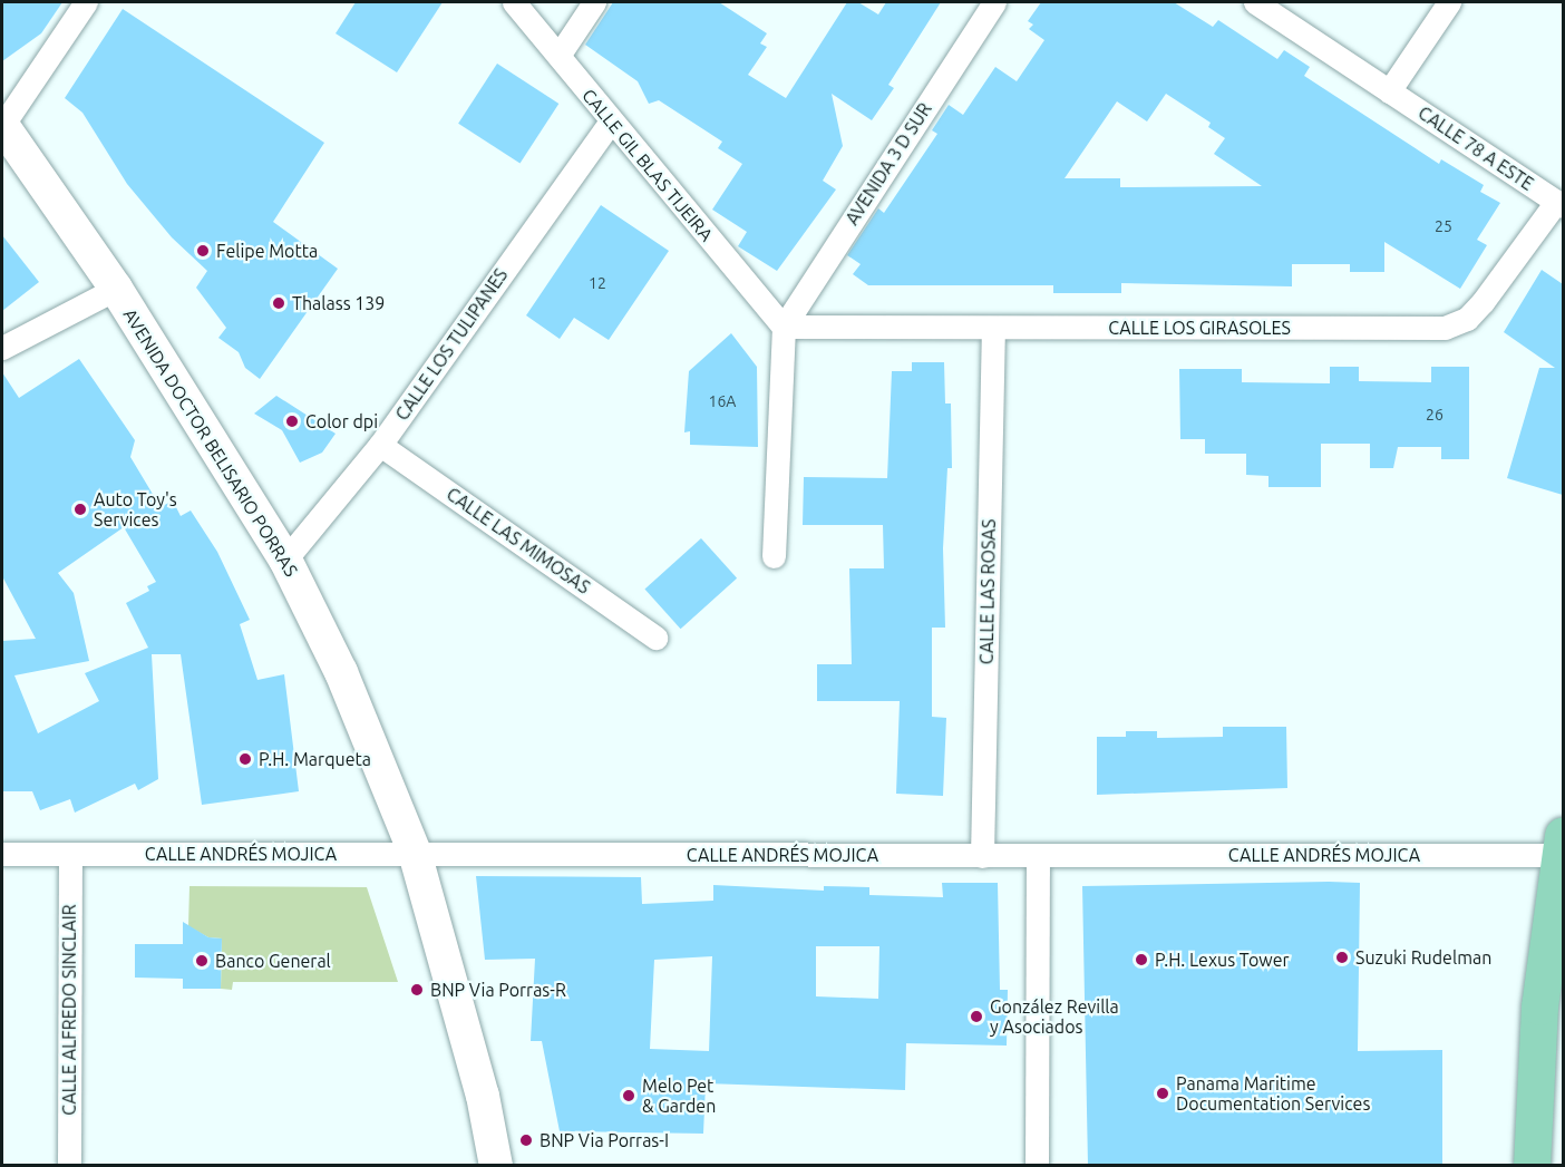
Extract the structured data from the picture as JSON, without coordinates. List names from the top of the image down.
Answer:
{
  "streets": {
    "street": [
      "CALLE 78 A ESTE",
      "AVENIDA 3 D SUR",
      "CALLE GIL BLAS TIJEIRA",
      "CALLE LOS GIRASOLES",
      "CALLE LOS TULIPANES",
      "AVENIDA DOCTOR BELISARIO PORRAS",
      "CALLE LAS MIMOSAS",
      "CALLE LAS ROSAS",
      "CALLE ANDRÉS MOJICA",
      "CALLE ALFREDO SINCLAIR"
    ]
  },
  "crossings": [
    ["CALLE 78 A ESTE", "CALLE LOS GIRASOLES"],
    ["AVENIDA 3 D SUR", "CALLE GIL BLAS TIJEIRA"],
    ["AVENIDA 3 D SUR", "CALLE LOS GIRASOLES"],
    ["CALLE GIL BLAS TIJEIRA", "CALLE LOS GIRASOLES"],
    ["CALLE GIL BLAS TIJEIRA", "CALLE LOS TULIPANES"],
    ["CALLE LOS GIRASOLES", "CALLE LAS ROSAS"],
    ["CALLE LOS TULIPANES", "AVENIDA DOCTOR BELISARIO PORRAS"],
    ["CALLE LOS TULIPANES", "CALLE LAS MIMOSAS"],
    ["AVENIDA DOCTOR BELISARIO PORRAS", "CALLE ANDRÉS MOJICA"],
    ["CALLE LAS ROSAS", "CALLE ANDRÉS MOJICA"],
    ["CALLE ANDRÉS MOJICA", "CALLE ALFREDO SINCLAIR"]
  ],
  "places": [
    "Felipe Motta",
    "Thalass 139",
    "Color dpi",
    "Auto Toy's Services",
    "P.H. Marqueta",
    "Suzuki Rudelman",
    "P.H. Lexus Tower",
    "Banco General",
    "BNP Via Porras-R",
    "González Revilla y Asociados",
    "Panama Maritime Documentation Services",
    "Melo Pet & Garden",
    "BNP Via Porras-I"
  ],
  "house_numbers": [
    "25",
    "12",
    "16A",
    "26"
  ]
}
